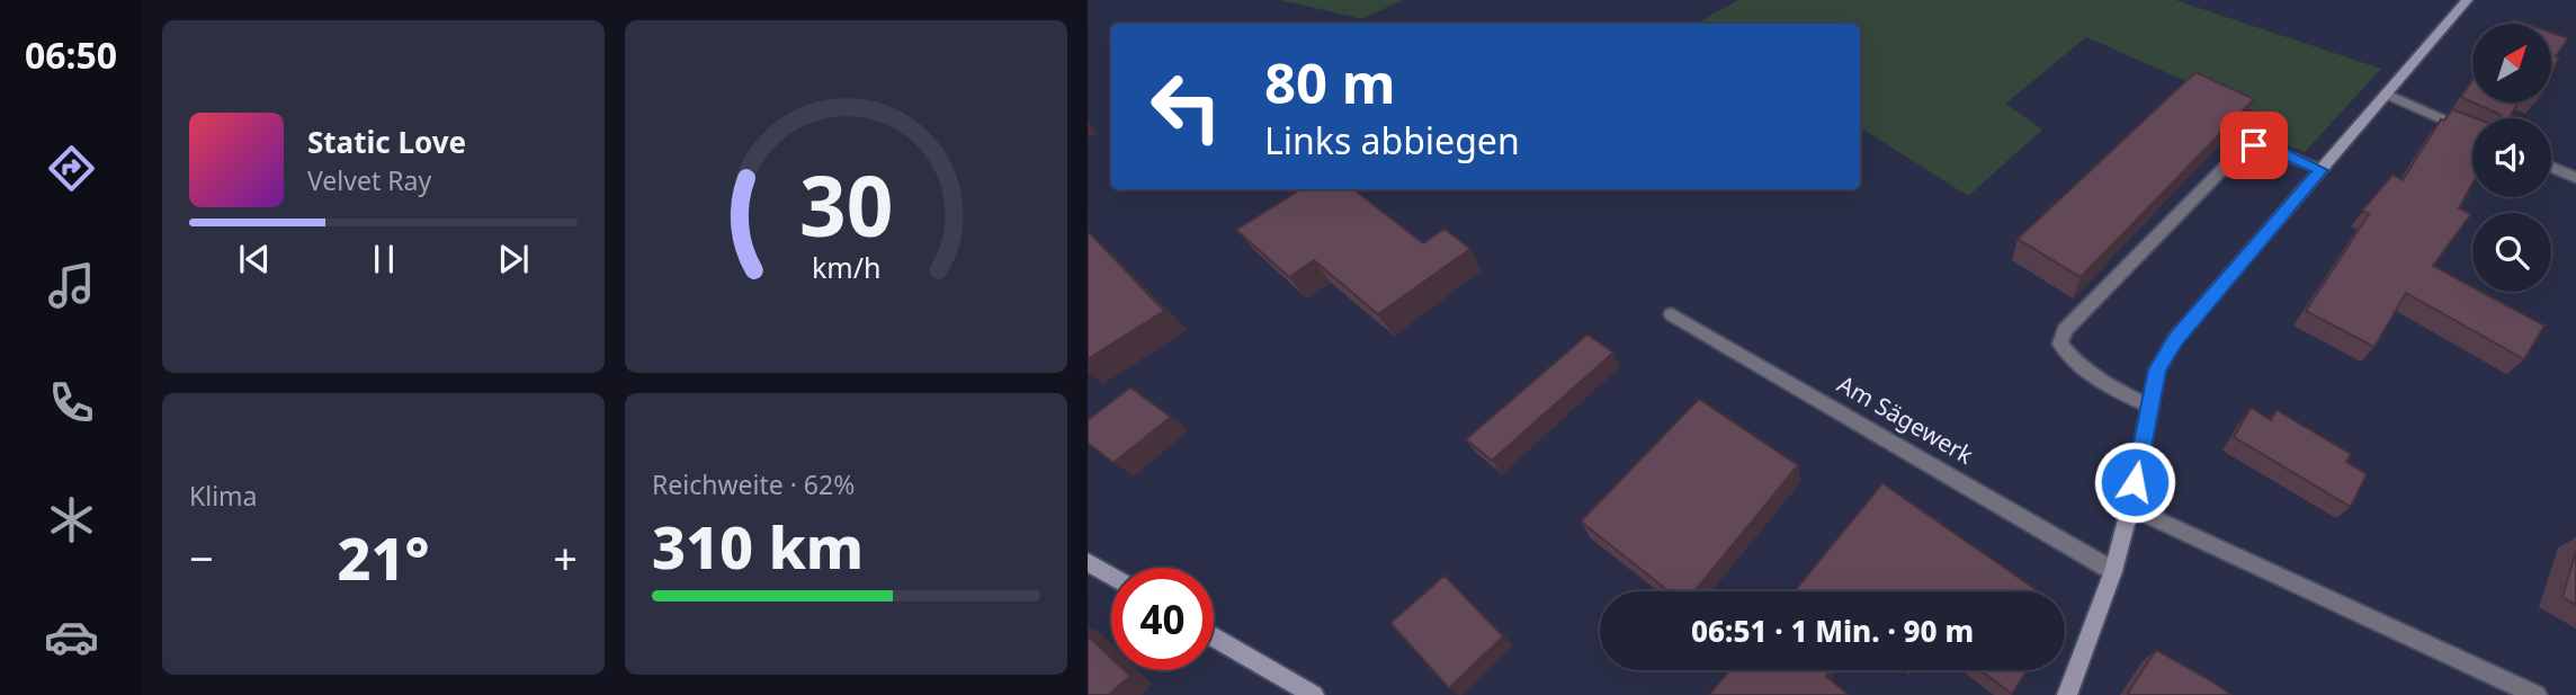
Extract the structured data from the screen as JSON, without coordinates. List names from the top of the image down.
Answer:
{
  "streets": {
    "street": ["Am Sägewerk"]
  },
  "north": "top right",
  "page": {
    "tabs": "06:50",
    "turn": ["80 m", "Links abbiegen"],
    "song": ["Static Love", "Velvet Ray"],
    "tile": [
      "Klima",
      ["Reichweite · 62%", "310 km"]
    ],
    "heat": ["−", "21°", "+"],
    "limit": "40",
    "trip": "06:51 · 1 Min. · 90 m",
    "gauge": ["30", "km/h"]
  }
}
